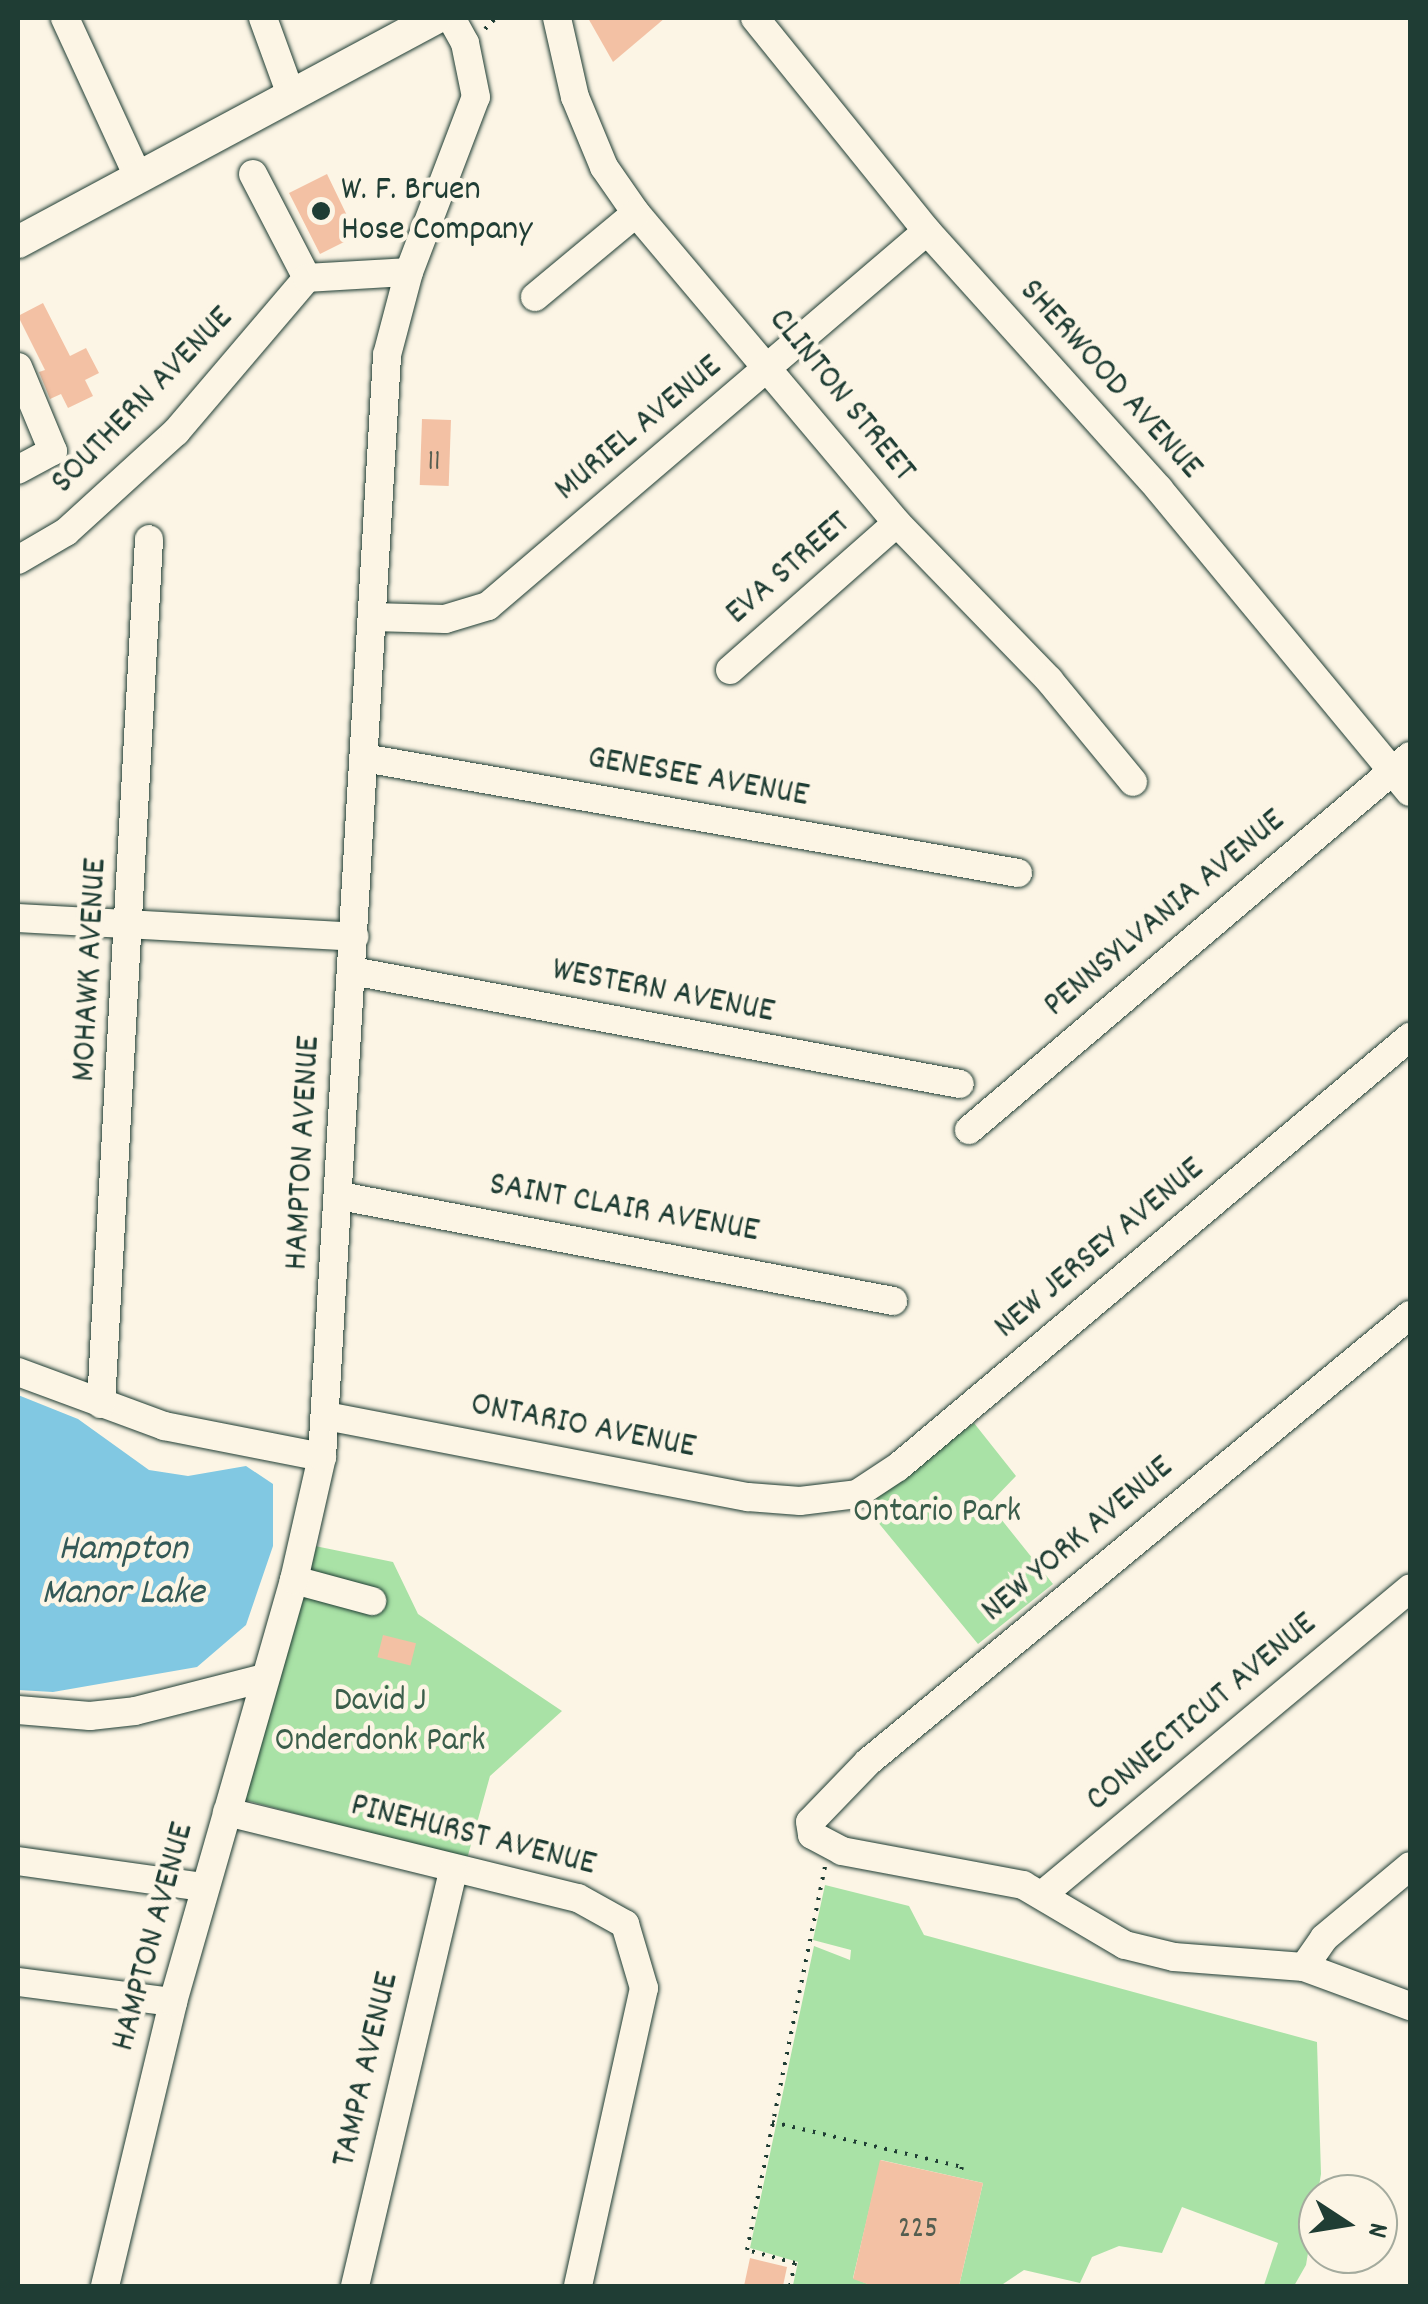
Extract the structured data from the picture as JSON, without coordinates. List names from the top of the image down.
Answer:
{
  "streets": {
    "street": [
      "SHERWOOD AVENUE",
      "CLINTON STREET",
      "SOUTHERN AVENUE",
      "MURIEL AVENUE",
      "EVA STREET",
      "GENESEE AVENUE",
      "PENNSYLVANIA AVENUE",
      "MOHAWK AVENUE",
      "WESTERN AVENUE",
      "HAMPTON AVENUE",
      "SAINT CLAIR AVENUE",
      "NEW JERSEY AVENUE",
      "ONTARIO AVENUE",
      "NEW YORK AVENUE",
      "CONNECTICUT AVENUE",
      "PINEHURST AVENUE",
      "TAMPA AVENUE"
    ]
  },
  "crossings": [
    ["SHERWOOD AVENUE", "MURIEL AVENUE"],
    ["SHERWOOD AVENUE", "PENNSYLVANIA AVENUE"],
    ["CLINTON STREET", "MURIEL AVENUE"],
    ["CLINTON STREET", "EVA STREET"],
    ["MURIEL AVENUE", "HAMPTON AVENUE"],
    ["GENESEE AVENUE", "HAMPTON AVENUE"],
    ["WESTERN AVENUE", "HAMPTON AVENUE"],
    ["HAMPTON AVENUE", "SAINT CLAIR AVENUE"],
    ["HAMPTON AVENUE", "ONTARIO AVENUE"],
    ["HAMPTON AVENUE", "PINEHURST AVENUE"],
    ["NEW JERSEY AVENUE", "ONTARIO AVENUE"],
    ["PINEHURST AVENUE", "TAMPA AVENUE"]
  ],
  "water": ["Hampton Manor Lake"],
  "parks": ["Ontario Park", "David J Onderdonk Park"],
  "places": ["W. F. Bruen Hose Company"],
  "house_numbers": ["11", "225"],
  "north": "right"
}
